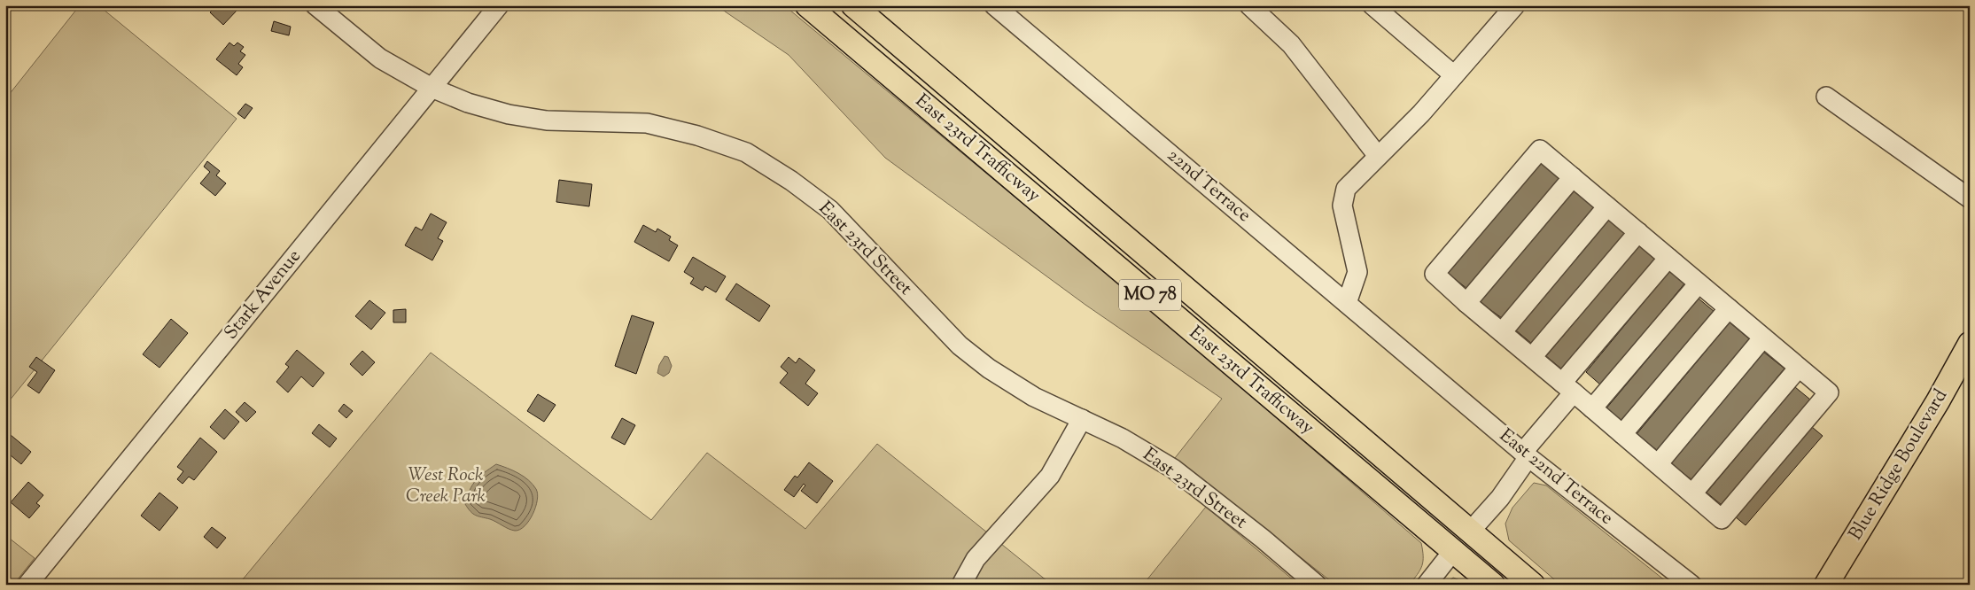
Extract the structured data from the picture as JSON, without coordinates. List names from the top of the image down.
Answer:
{
  "streets": {
    "main road": ["East 23rd Trafficway", "MO 78", "Blue Ridge Boulevard"],
    "street": [
      "22nd Terrace",
      "East 23rd Street",
      "Stark Avenue",
      "East 22nd Terrace"
    ]
  },
  "crossings": [
    ["22nd Terrace", "East 22nd Terrace"],
    ["East 23rd Street", "Stark Avenue"]
  ],
  "parks": ["West Rock Creek Park"]
}
